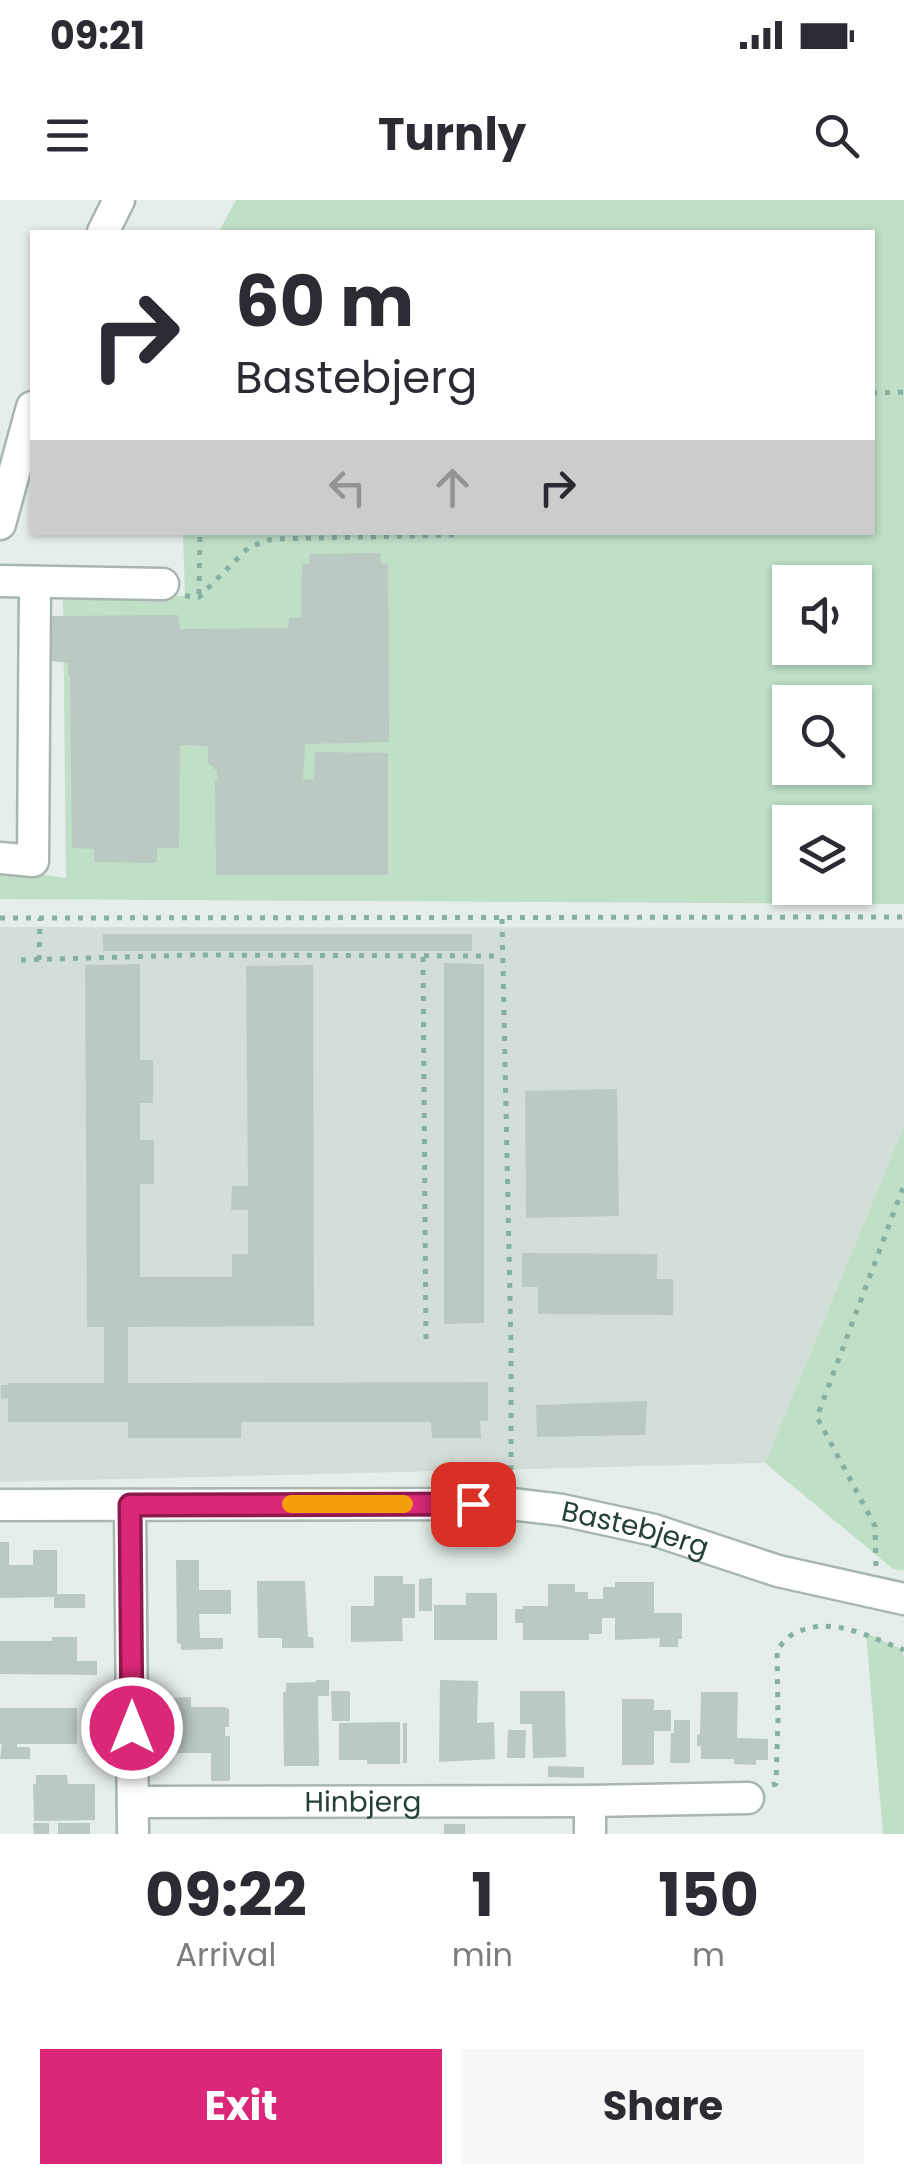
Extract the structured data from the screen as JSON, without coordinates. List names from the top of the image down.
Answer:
{
  "streets": {
    "street": ["Bastebjerg", "Hinbjerg"]
  },
  "page": {
    "status": "09:21",
    "header": "Turnly",
    "turn": ["60 m", "Bastebjerg"],
    "eta": [
      "09:22",
      "Arrival",
      "1",
      "min",
      "150",
      "m"
    ],
    "buttons": ["Exit", "Share"]
  }
}
